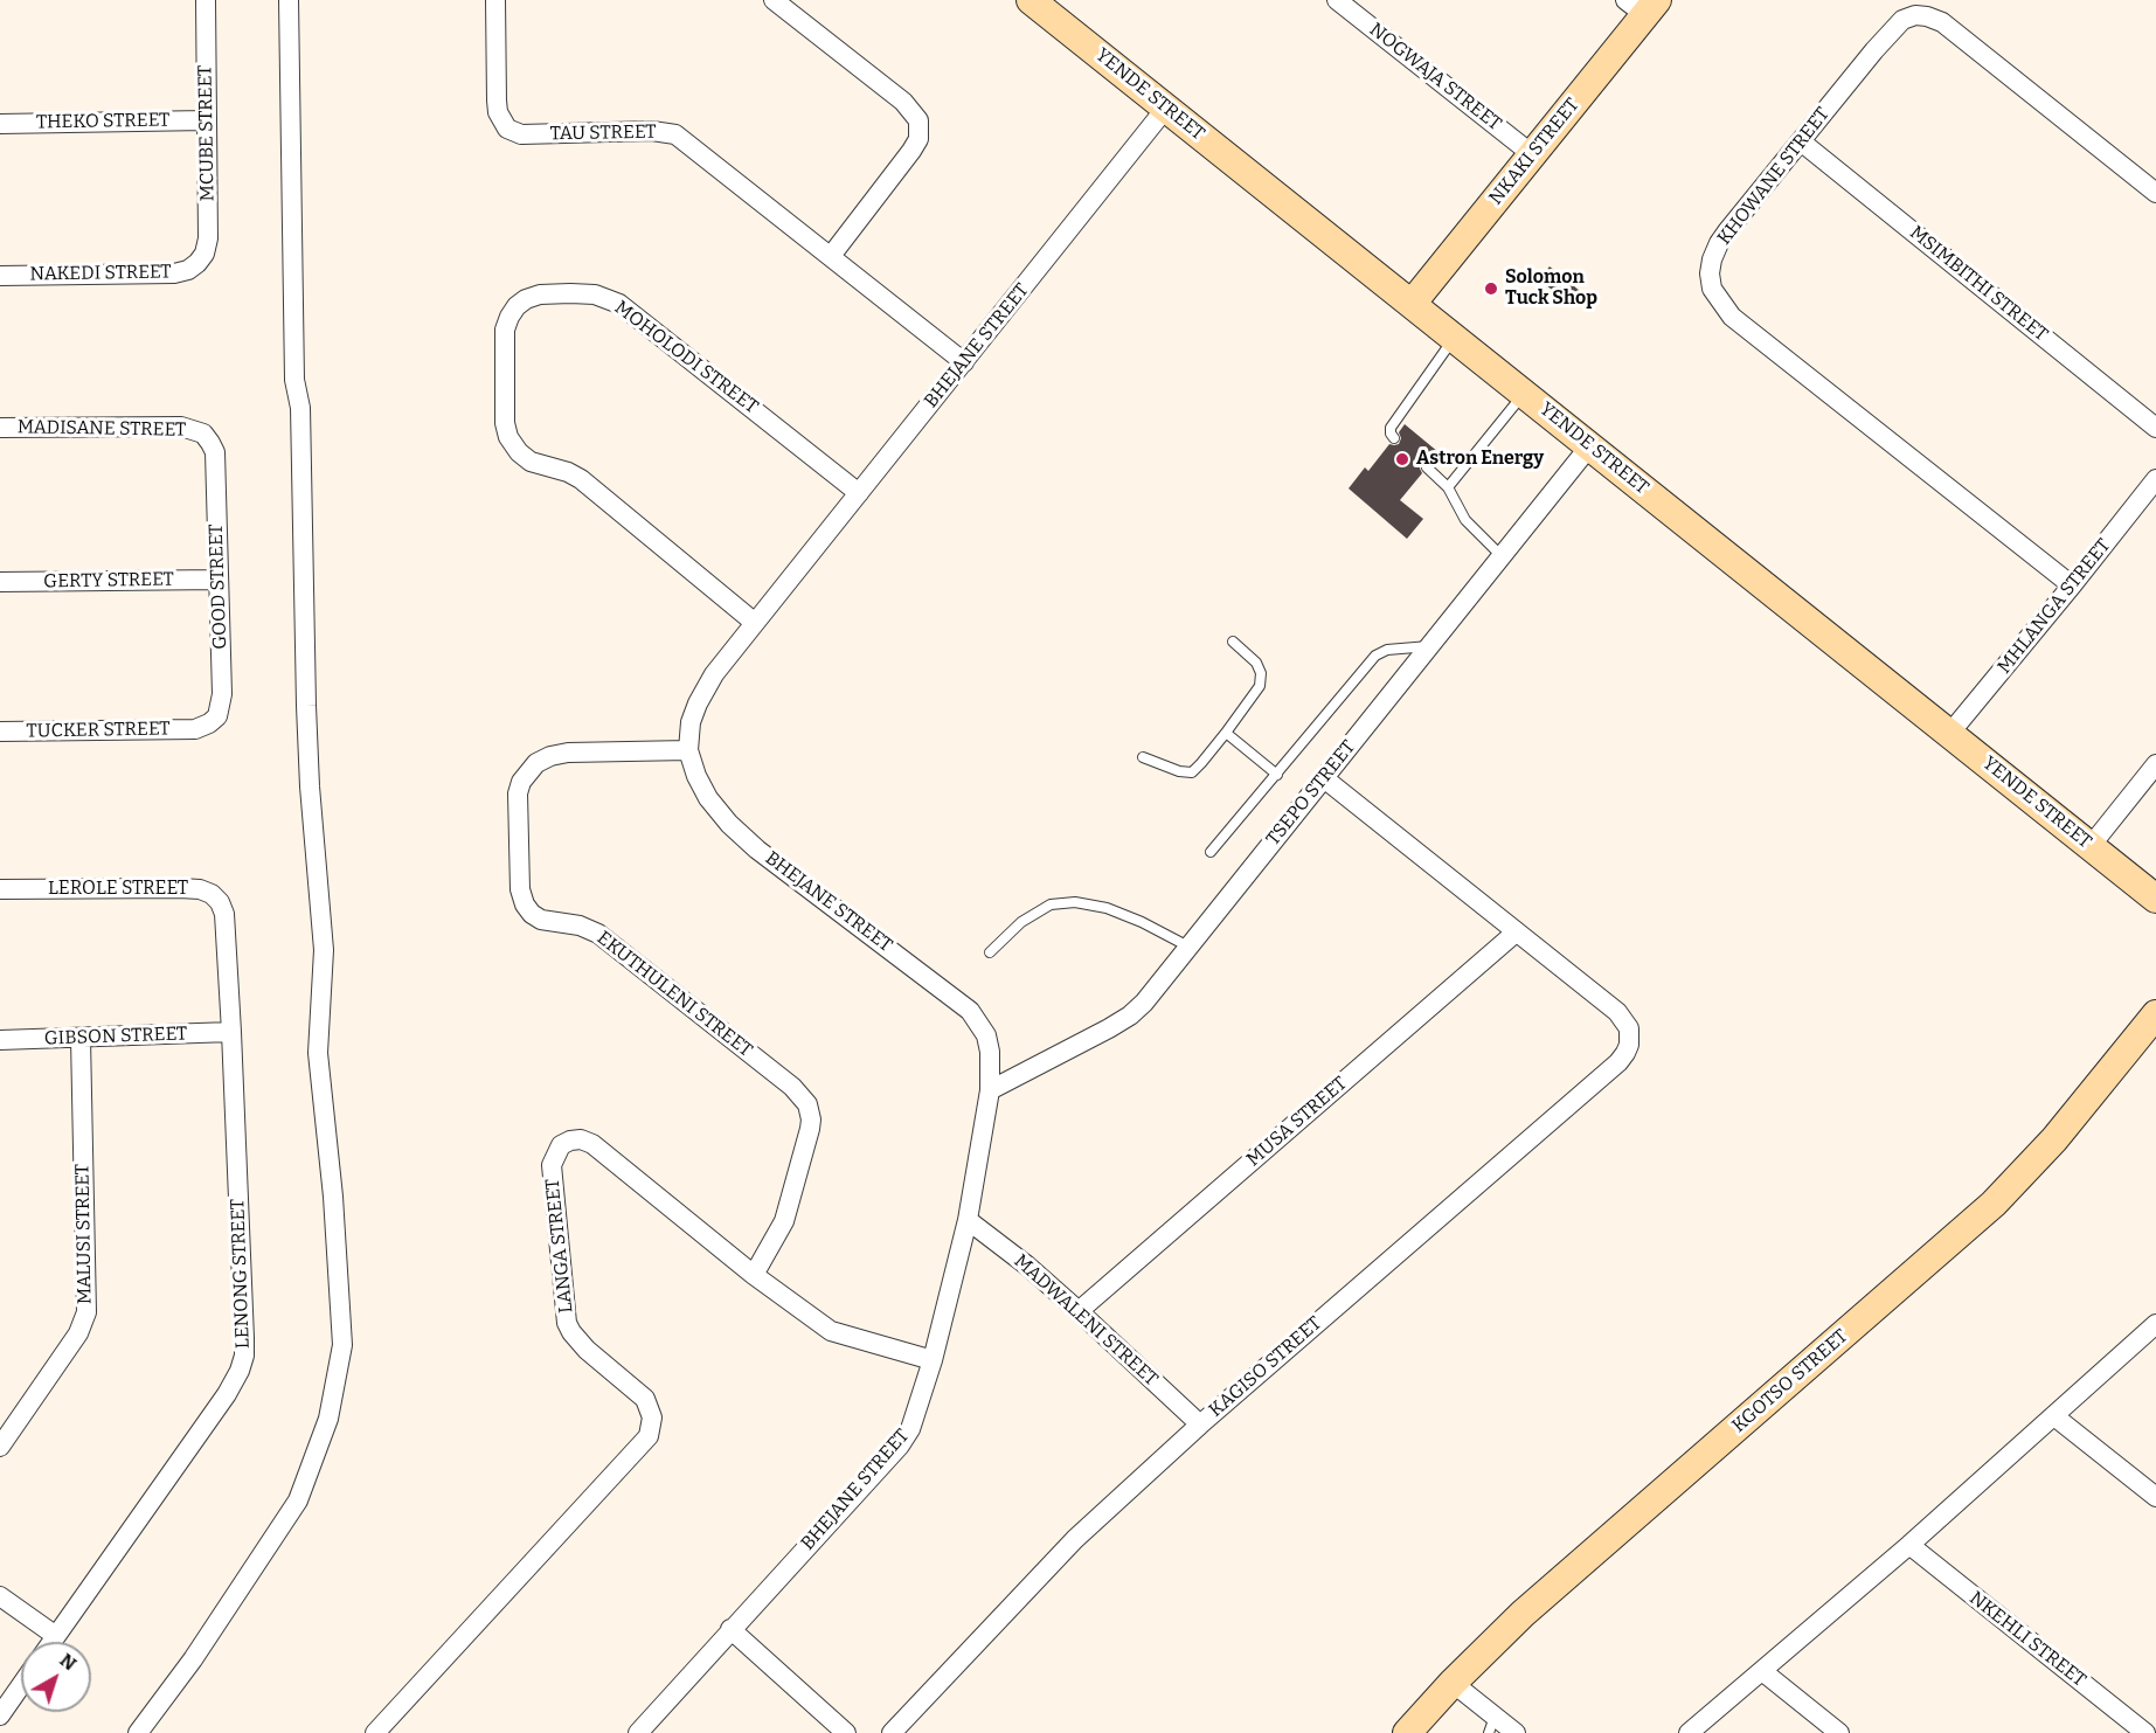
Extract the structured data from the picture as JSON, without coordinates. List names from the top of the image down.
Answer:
{
  "streets": {
    "street": [
      "NOGWAJA STREET",
      "YENDE STREET",
      "THEKO STREET",
      "MCUBE STREET",
      "TAU STREET",
      "NKAKI STREET",
      "KHOWANE STREET",
      "NAKEDI STREET",
      "MSIMBITHI STREET",
      "BHEJANE STREET",
      "MOHOLODI STREET",
      "MADISANE STREET",
      "GERTY STREET",
      "GOOD STREET",
      "MHLANGA STREET",
      "TUCKER STREET",
      "TSEPO STREET",
      "LEROLE STREET",
      "EKUTHULENI STREET",
      "GIBSON STREET",
      "MUSA STREET",
      "MALUSI STREET",
      "LANGA STREET",
      "LENONG STREET",
      "MADWALENI STREET",
      "KAGISO STREET",
      "KGOTSO STREET",
      "NKEHLI STREET"
    ]
  },
  "crossings": [
    ["NOGWAJA STREET", "NKAKI STREET"],
    ["YENDE STREET", "NKAKI STREET"],
    ["YENDE STREET", "BHEJANE STREET"],
    ["YENDE STREET", "MHLANGA STREET"],
    ["YENDE STREET", "TSEPO STREET"],
    ["THEKO STREET", "MCUBE STREET"],
    ["MCUBE STREET", "NAKEDI STREET"],
    ["TAU STREET", "BHEJANE STREET"],
    ["KHOWANE STREET", "MSIMBITHI STREET"],
    ["KHOWANE STREET", "MHLANGA STREET"],
    ["BHEJANE STREET", "MOHOLODI STREET"],
    ["BHEJANE STREET", "TSEPO STREET"],
    ["BHEJANE STREET", "EKUTHULENI STREET"],
    ["BHEJANE STREET", "LANGA STREET"],
    ["BHEJANE STREET", "MADWALENI STREET"],
    ["MADISANE STREET", "GOOD STREET"],
    ["GERTY STREET", "GOOD STREET"],
    ["GOOD STREET", "TUCKER STREET"],
    ["LEROLE STREET", "LENONG STREET"],
    ["EKUTHULENI STREET", "LANGA STREET"],
    ["GIBSON STREET", "MALUSI STREET"],
    ["GIBSON STREET", "LENONG STREET"],
    ["MUSA STREET", "MADWALENI STREET"],
    ["MUSA STREET", "KAGISO STREET"],
    ["MADWALENI STREET", "KAGISO STREET"]
  ],
  "places": ["Solomon Tuck Shop", "Astron Energy"],
  "north": "top right"
}
